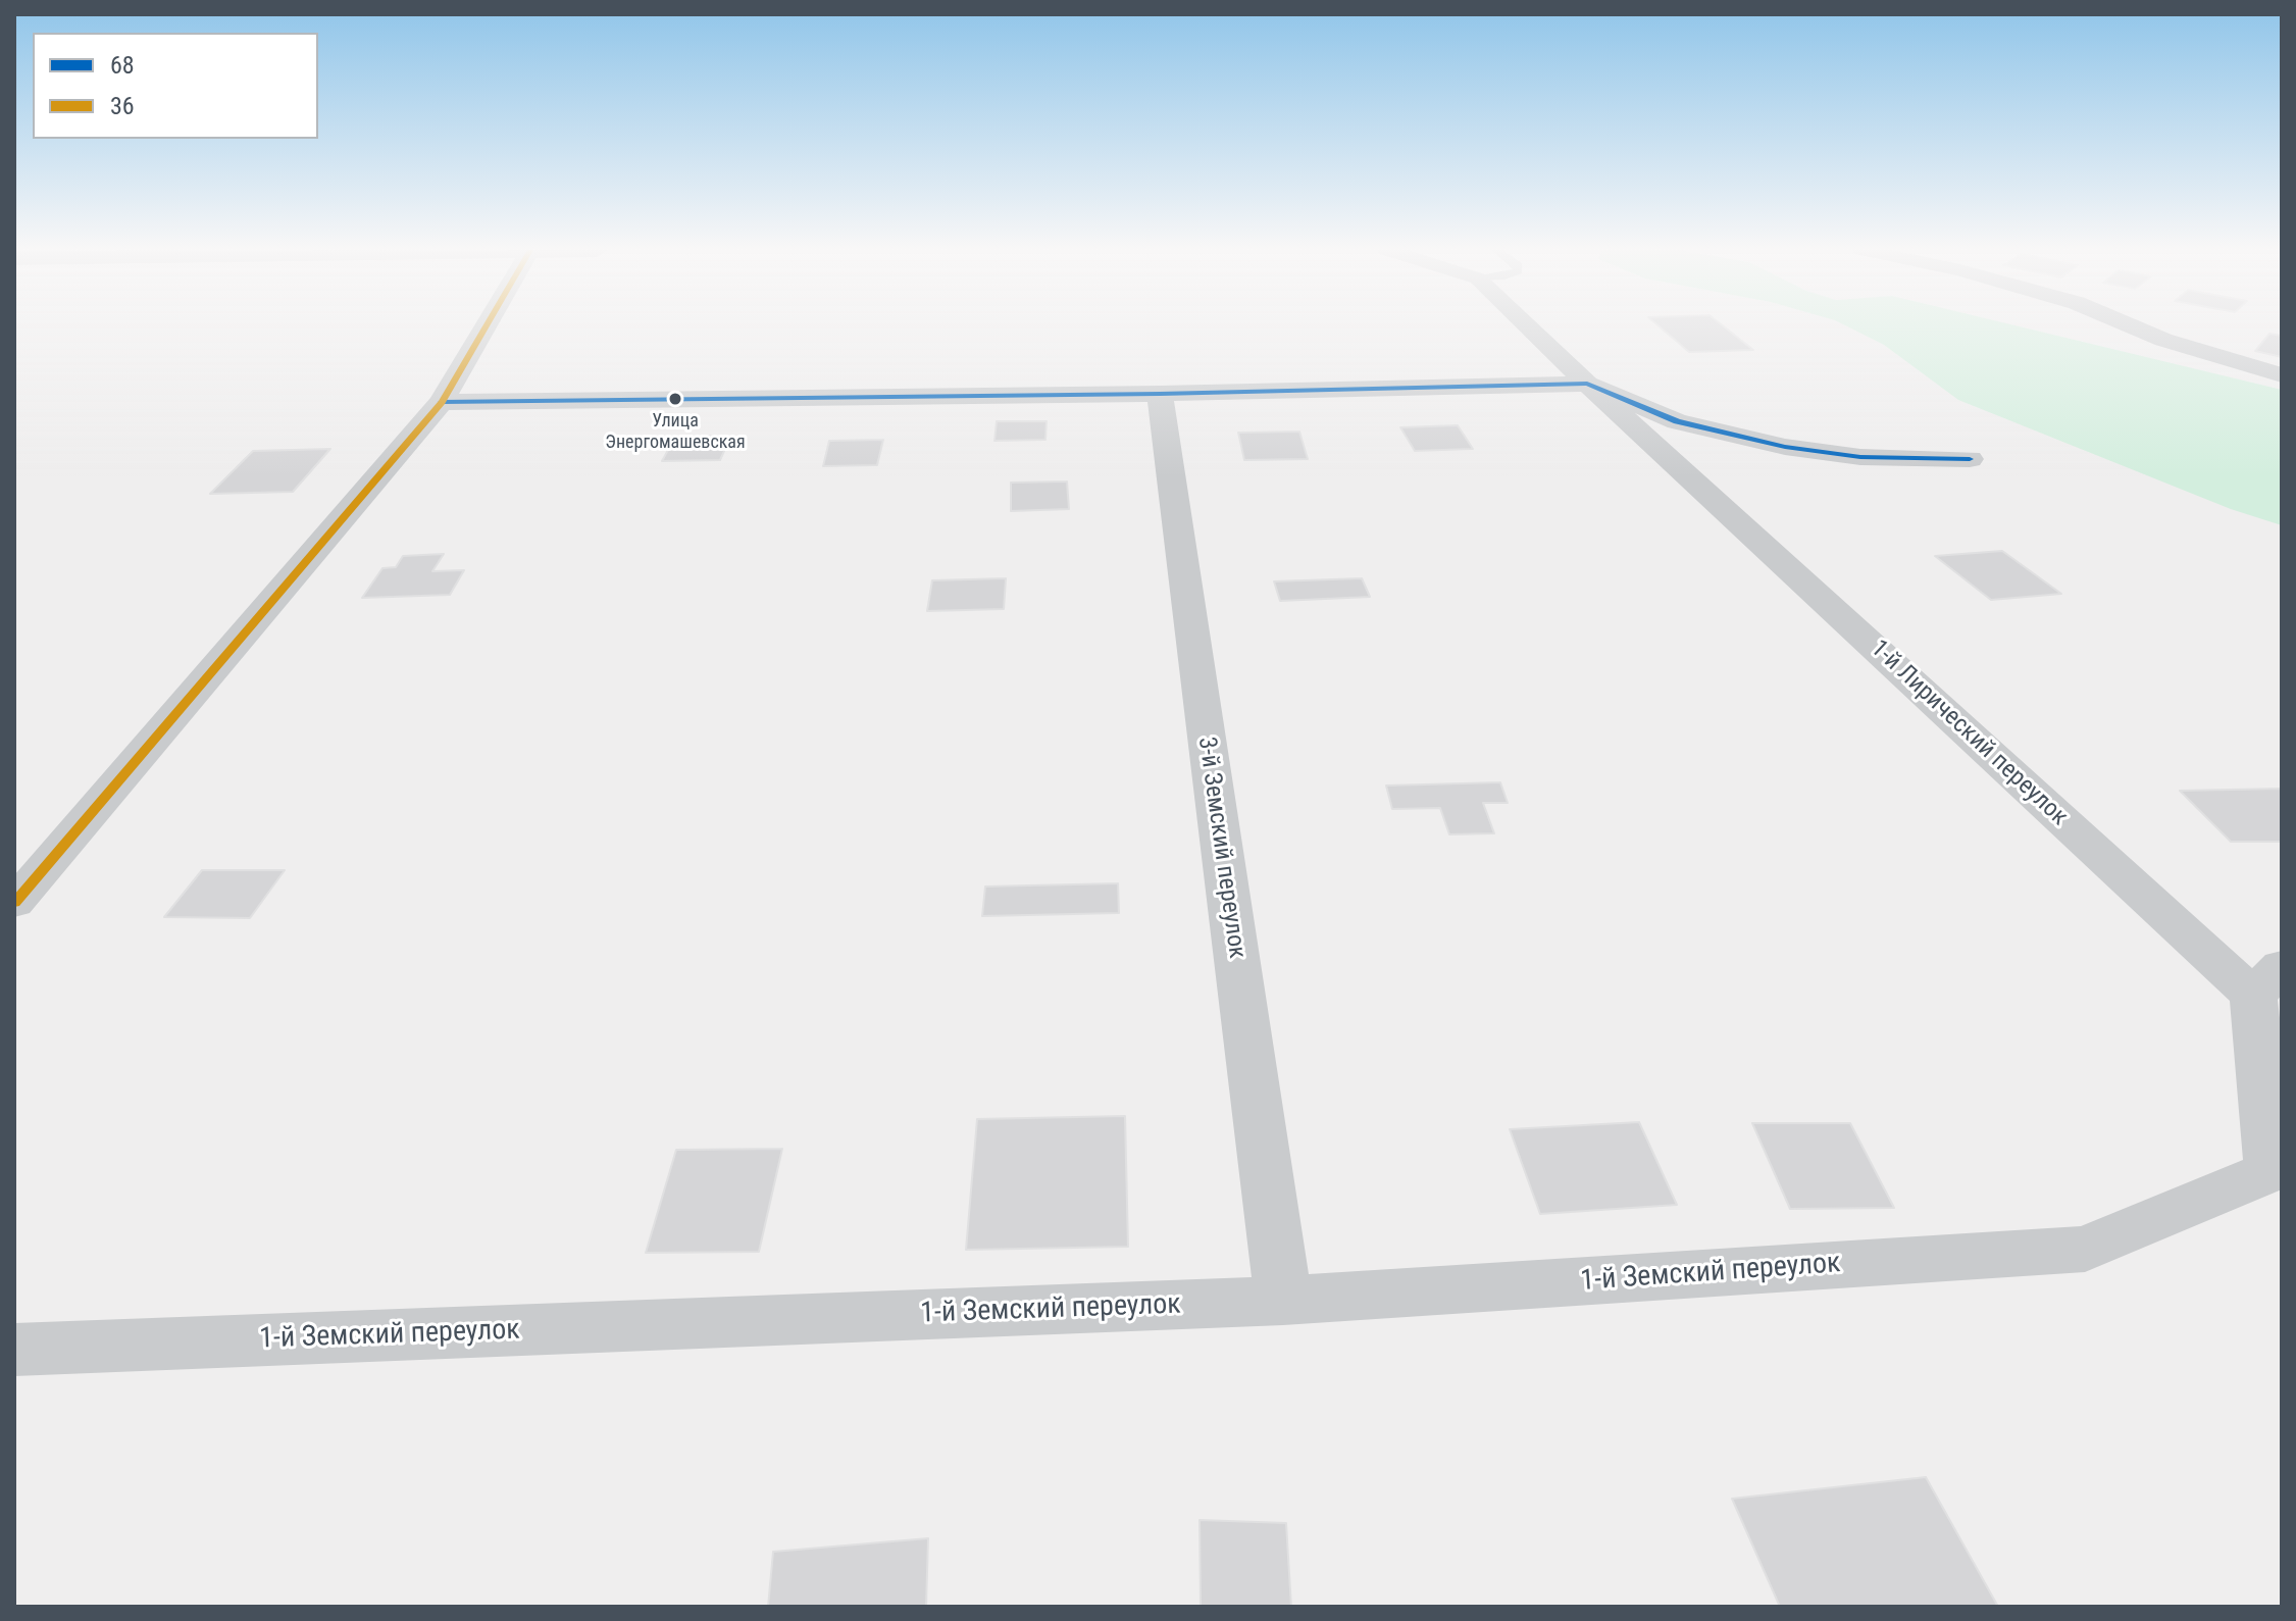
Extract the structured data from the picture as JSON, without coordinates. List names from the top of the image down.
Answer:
{
  "streets": {
    "street": ["1-й Лирический переулок", "3-й Земский переулок", "1-й Земский переулок"]
  },
  "crossings": [
    ["1-й Лирический переулок", "1-й Земский переулок"],
    ["3-й Земский переулок", "1-й Земский переулок"]
  ],
  "places": ["Улица Энергомашевская"],
  "lines": ["transit line 36", "transit line 68"],
  "legend": ["68", "36"]
}
